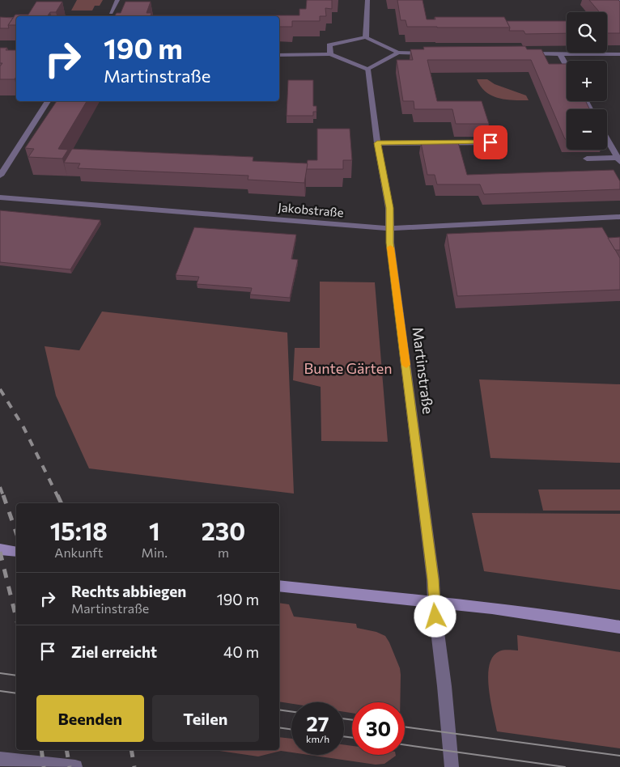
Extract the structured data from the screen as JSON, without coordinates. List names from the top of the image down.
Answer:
{
  "streets": {
    "street": ["Jakobstraße", "Martinstraße"]
  },
  "crossings": [
    ["Jakobstraße", "Martinstraße"]
  ],
  "parks": ["Bunte Gärten"],
  "page": {
    "map_buttons": ["+", "−"],
    "turn": ["190 m", "Martinstraße"],
    "eta": [
      "15:18",
      "Ankunft",
      "1",
      "Min.",
      "230",
      "m"
    ],
    "list": [
      {
        "name": "Rechts abbiegen",
        "note": "Martinstraße",
        "value": "190 m"
      },
      {
        "name": "Ziel erreicht",
        "value": "40 m"
      }
    ],
    "buttons": ["Beenden", "Teilen"],
    "speed": "27 km/h",
    "limit": "30"
  }
}
